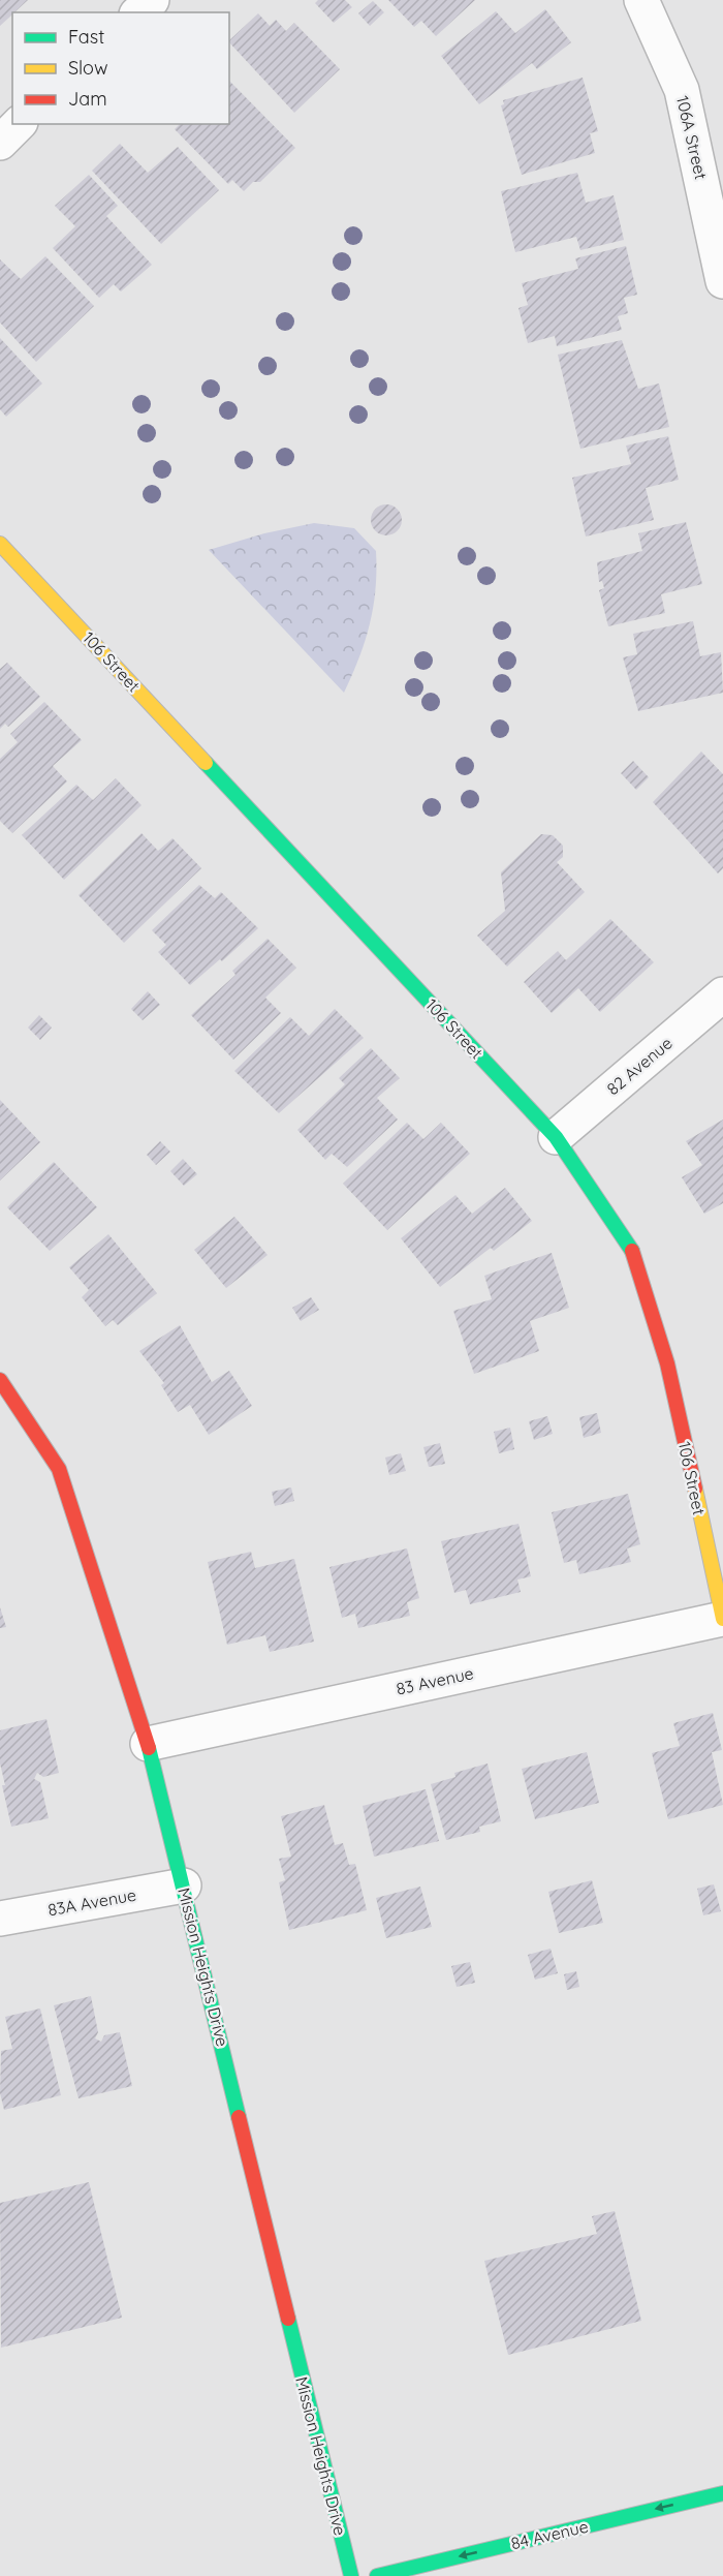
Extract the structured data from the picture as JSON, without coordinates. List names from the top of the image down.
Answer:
{
  "streets": {
    "street": [
      "106A Street",
      "106 Street",
      "82 Avenue",
      "83 Avenue",
      "83A Avenue",
      "Mission Heights Drive",
      "84 Avenue"
    ]
  },
  "crossings": [
    ["106 Street", "82 Avenue"],
    ["106 Street", "83 Avenue"],
    ["83 Avenue", "Mission Heights Drive"],
    ["83A Avenue", "Mission Heights Drive"]
  ],
  "one_way": ["84 Avenue"],
  "legend": ["Fast", "Slow", "Jam"]
}
